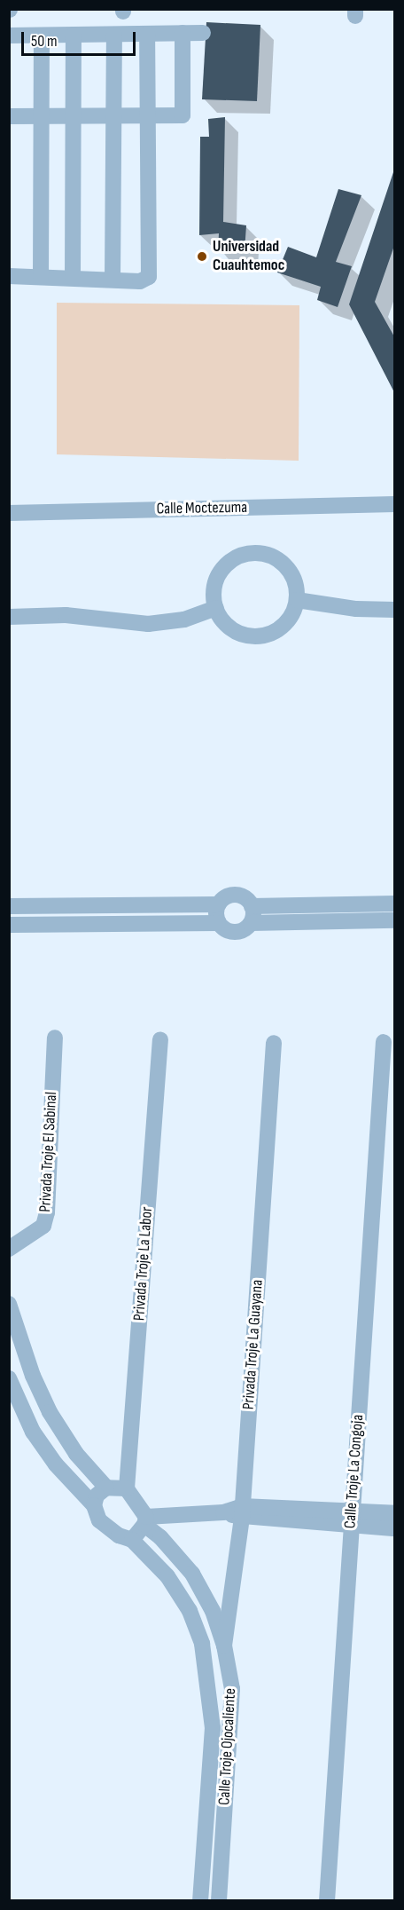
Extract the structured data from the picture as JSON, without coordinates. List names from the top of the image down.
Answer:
{
  "streets": {
    "street": [
      "Calle Moctezuma",
      "Privada Troje El Sabinal",
      "Privada Troje La Labor",
      "Privada Troje La Guayana",
      "Calle Troje La Congoja",
      "Calle Troje Ojocaliente"
    ]
  },
  "crossings": [
    ["Privada Troje La Labor", "Calle Troje Ojocaliente"],
    ["Privada Troje La Guayana", "Calle Troje Ojocaliente"]
  ],
  "places": ["Universidad Cuauhtemoc"],
  "scale_bar": "50 m"
}
